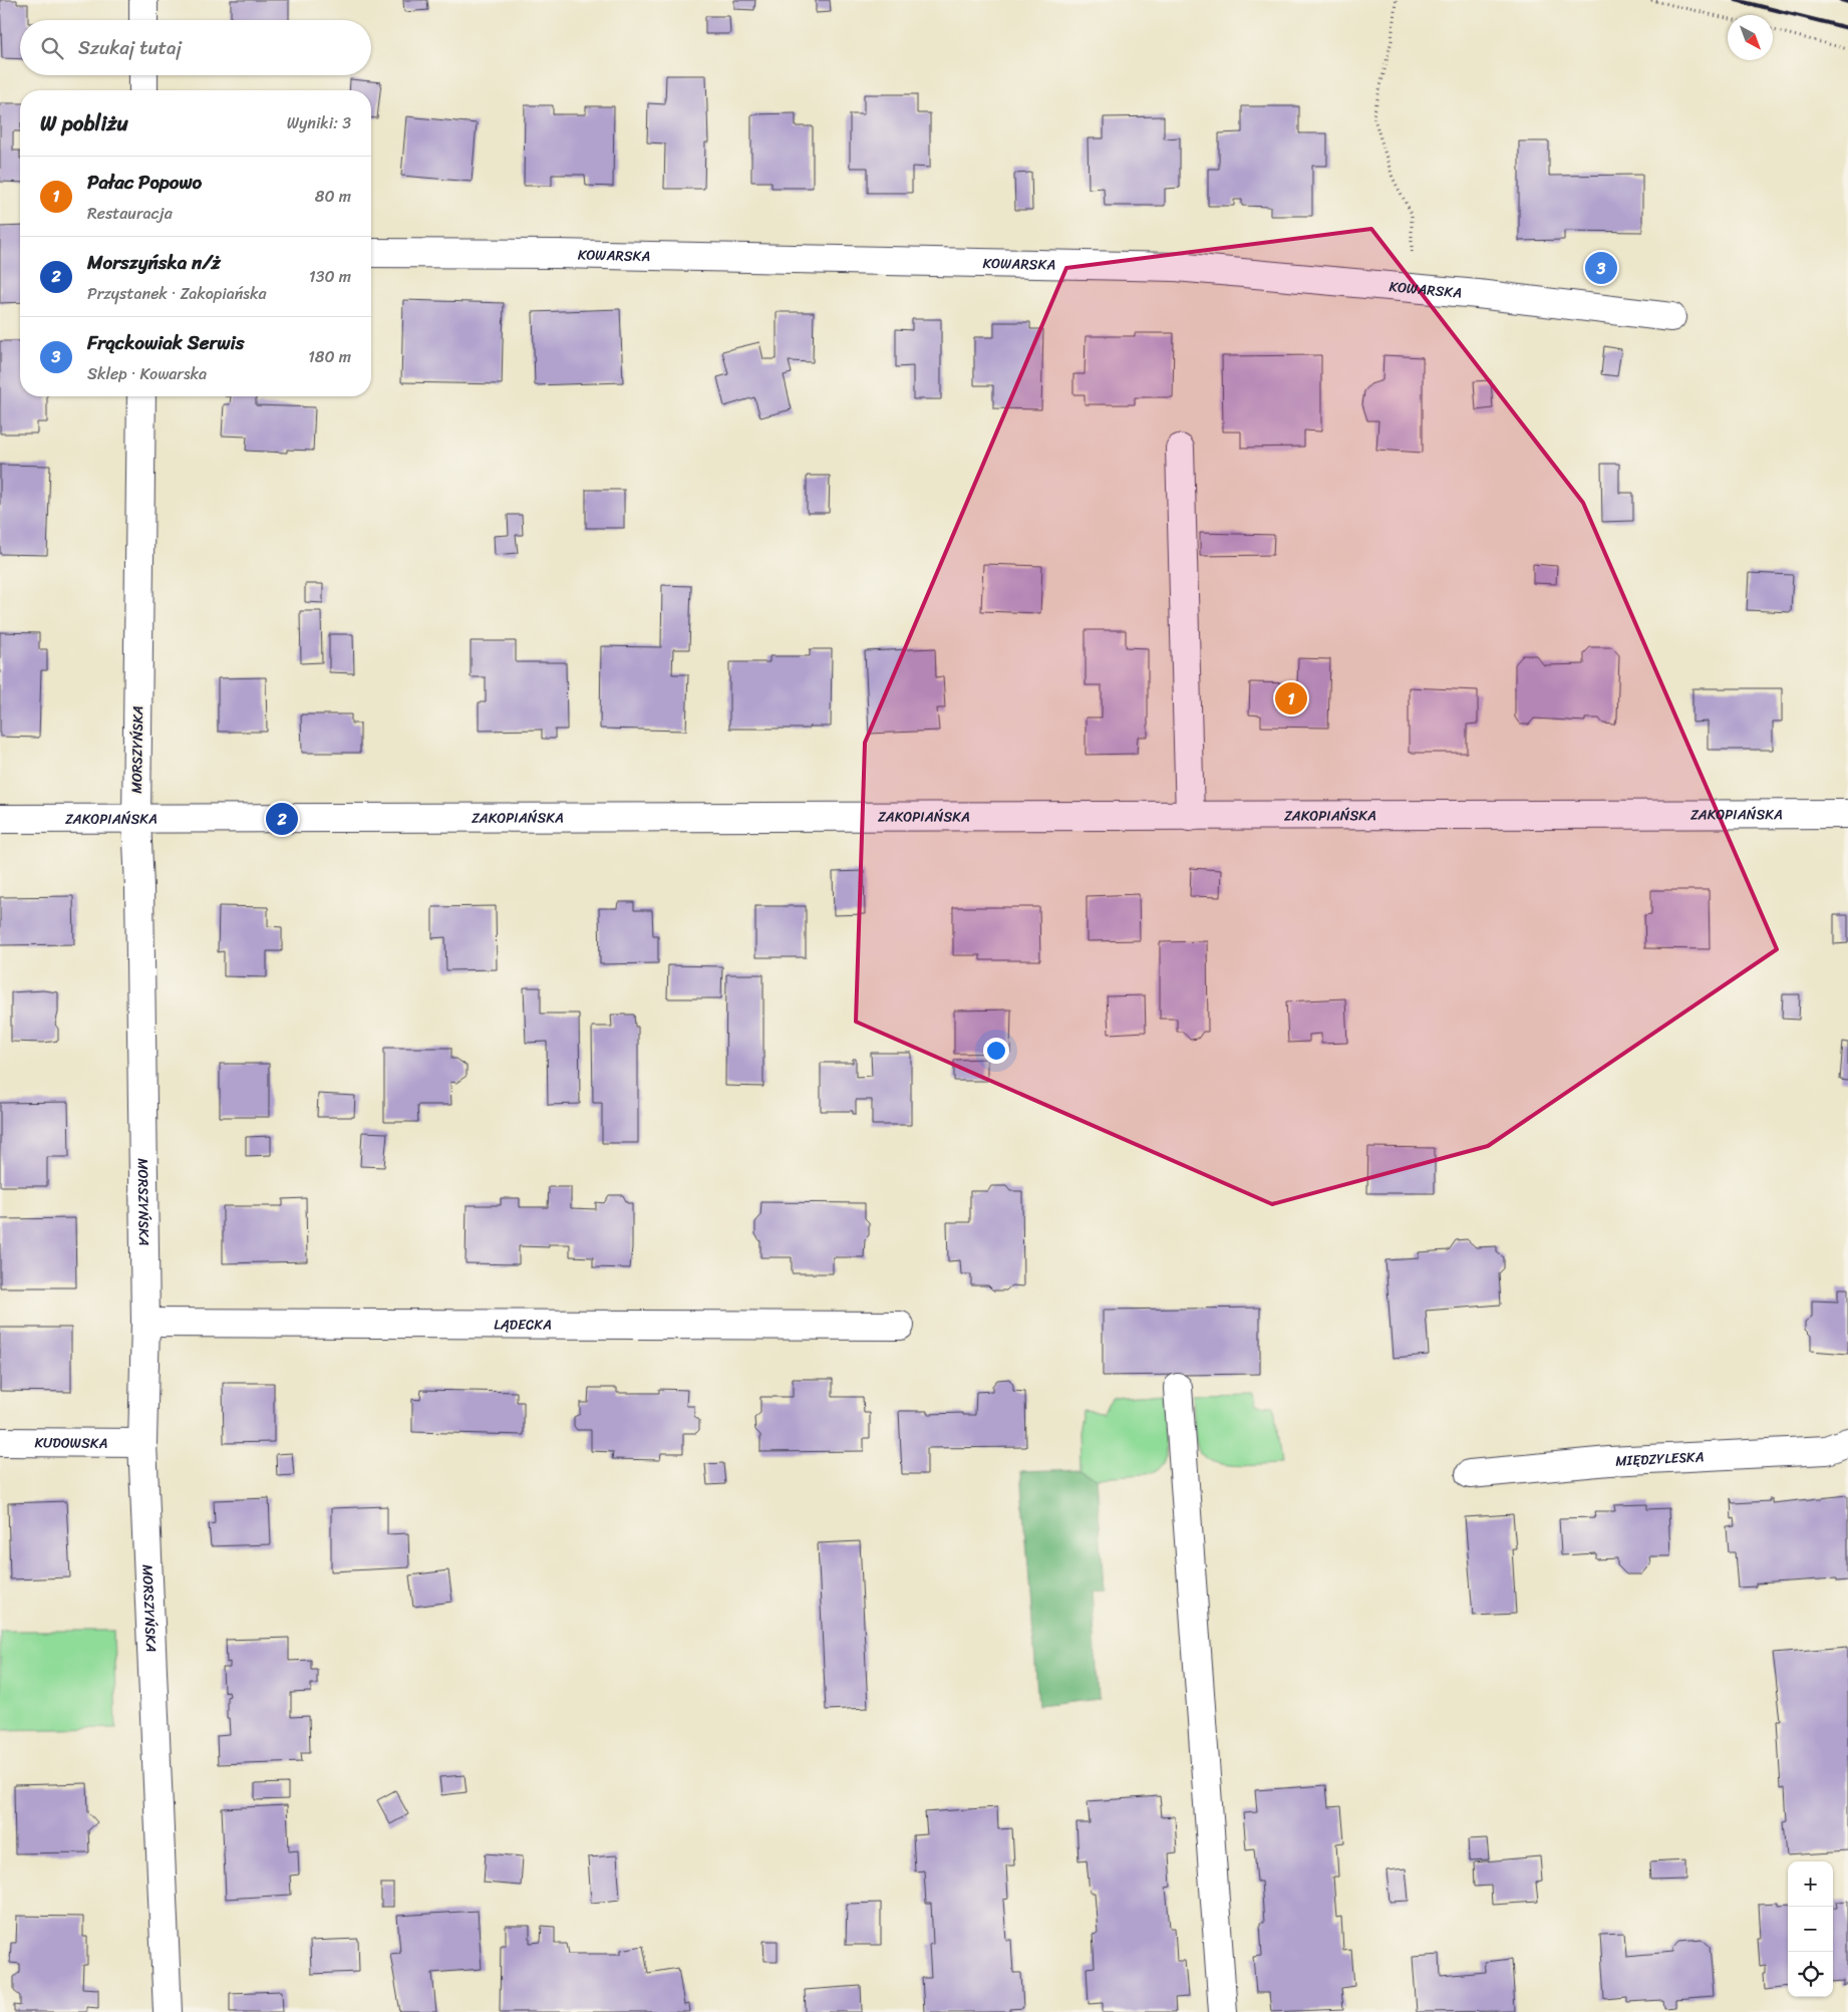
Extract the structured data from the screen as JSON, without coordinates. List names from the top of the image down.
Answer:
{
  "streets": {
    "street": [
      "KOWARSKA",
      "MORSZYŃSKA",
      "ZAKOPIAŃSKA",
      "LĄDECKA",
      "KUDOWSKA",
      "MIĘDZYLESKA"
    ]
  },
  "crossings": [
    ["MORSZYŃSKA", "ZAKOPIAŃSKA"],
    ["MORSZYŃSKA", "LĄDECKA"],
    ["MORSZYŃSKA", "KUDOWSKA"]
  ],
  "north": "bottom right",
  "page": {
    "search": "Szukaj tutaj",
    "heading": ["W pobliżu", "Wyniki: 3"],
    "list": [
      {
        "mark": "1",
        "name": "Pałac Popowo",
        "note": "Restauracja",
        "value": "80 m"
      },
      {
        "mark": "2",
        "name": "Morszyńska n/ż",
        "note": "Przystanek · Zakopiańska",
        "value": "130 m"
      },
      {
        "mark": "3",
        "name": "Frąckowiak Serwis",
        "note": "Sklep · Kowarska",
        "value": "180 m"
      }
    ],
    "pins": ["3", "1", "2"],
    "map_buttons": ["+", "−"]
  }
}
